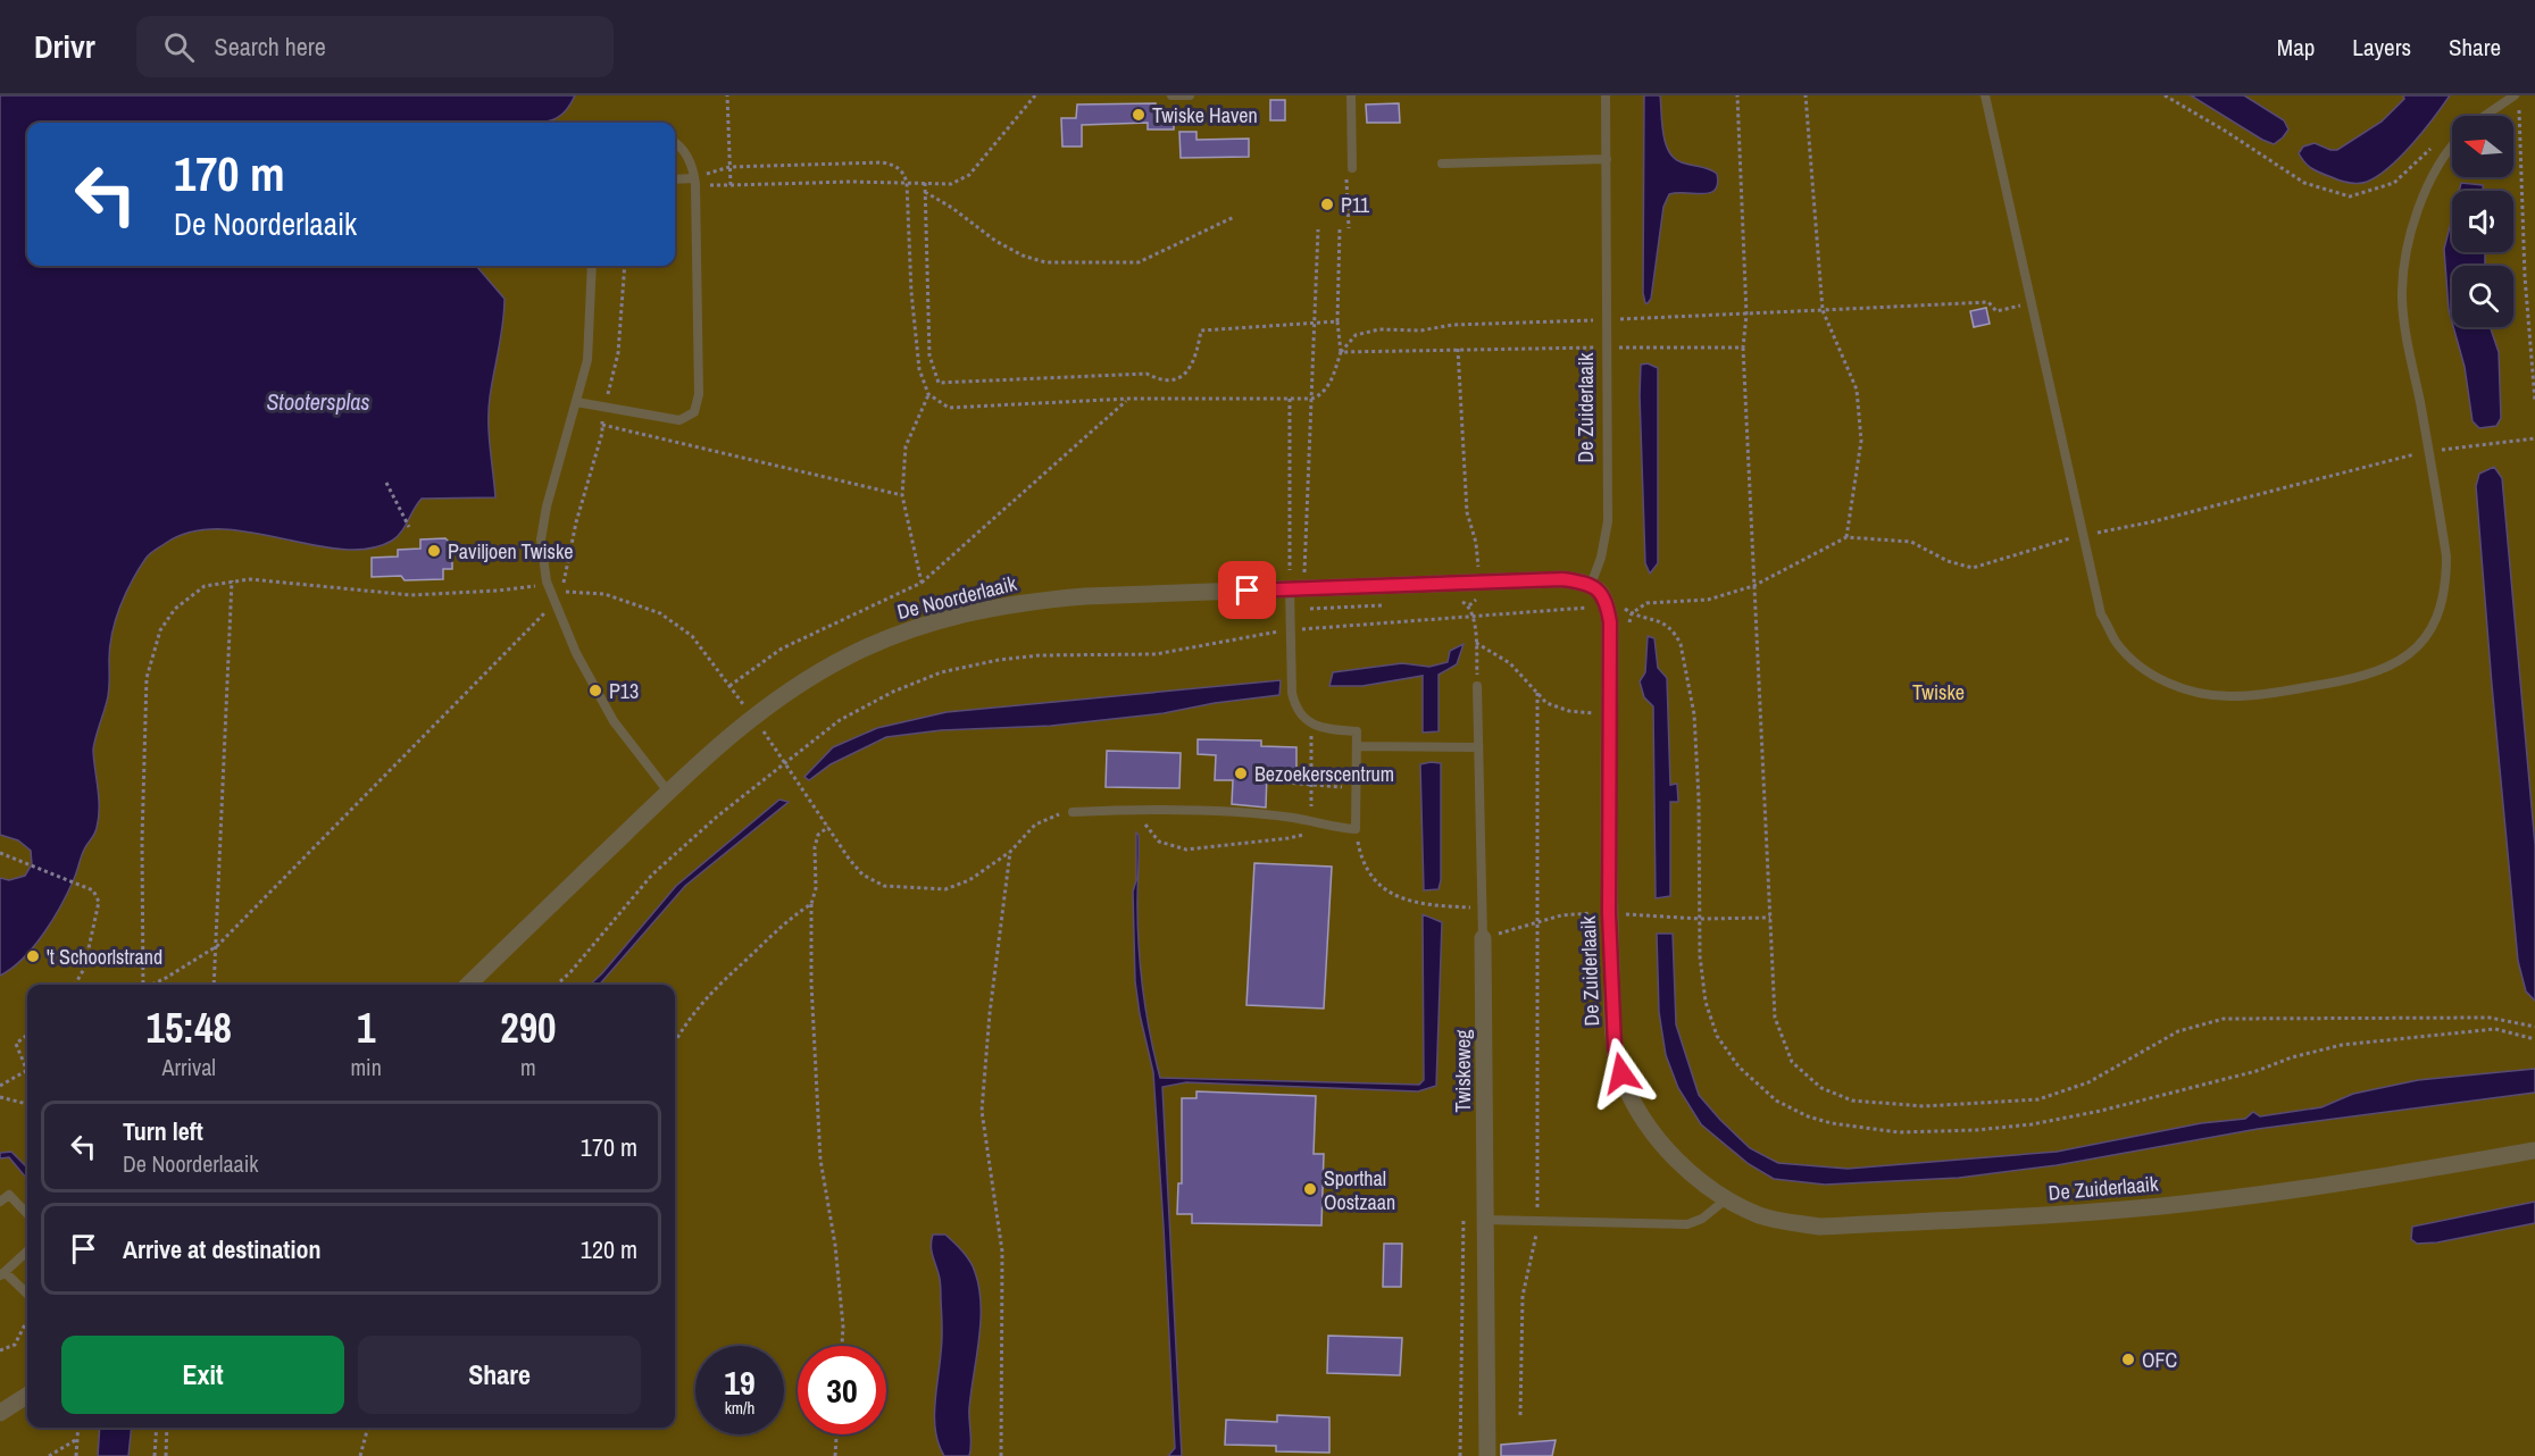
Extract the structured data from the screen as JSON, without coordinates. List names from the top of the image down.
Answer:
{
  "streets": {
    "street": ["De Zuiderlaaik", "De Noorderlaaik", "Twiskeweg"]
  },
  "crossings": [
    ["De Zuiderlaaik", "De Noorderlaaik"]
  ],
  "water": ["Stootersplas"],
  "parks": ["Twiske"],
  "places": [
    "Twiske Haven",
    "P11",
    "Paviljoen Twiske",
    "P13",
    "Bezoekerscentrum",
    "'t Schoorlstrand",
    "Sporthal Oostzaan",
    "OFC"
  ],
  "north": "left",
  "page": {
    "header": "Drivr",
    "search": "Search here",
    "nav": ["Map", "Layers", "Share"],
    "turn": ["170 m", "De Noorderlaaik"],
    "eta": [
      "15:48",
      "Arrival",
      "1",
      "min",
      "290",
      "m"
    ],
    "list": [
      {
        "name": "Turn left",
        "note": "De Noorderlaaik",
        "value": "170 m"
      },
      {
        "name": "Arrive at destination",
        "value": "120 m"
      }
    ],
    "buttons": ["Exit", "Share"],
    "speed": "19 km/h",
    "limit": "30"
  }
}
